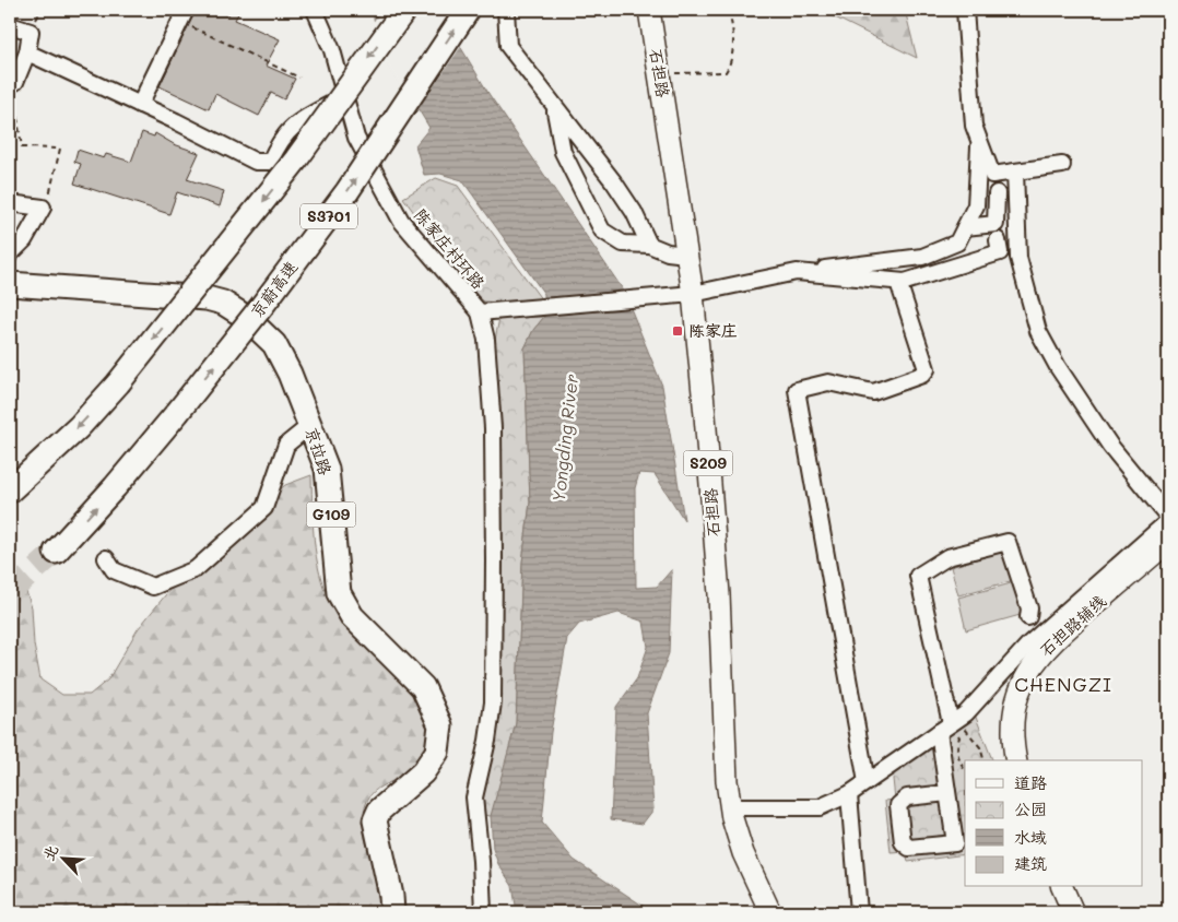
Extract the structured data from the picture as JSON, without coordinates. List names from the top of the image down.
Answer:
{
  "streets": {
    "highway": [
      "S3701",
      "京蔚高速",
      "京拉路",
      "G109"
    ],
    "main road": ["石担路", "S209", "石担路辅线"],
    "street": ["陈家庄村环路"]
  },
  "crossings": [
    ["石担路", "陈家庄村环路"]
  ],
  "districts": ["CHENGZI"],
  "water": ["Yongding River"],
  "places": {
    "transit": ["陈家庄"]
  },
  "legend": [
    "道路",
    "公园",
    "水域",
    "建筑"
  ],
  "north": "top left"
}
